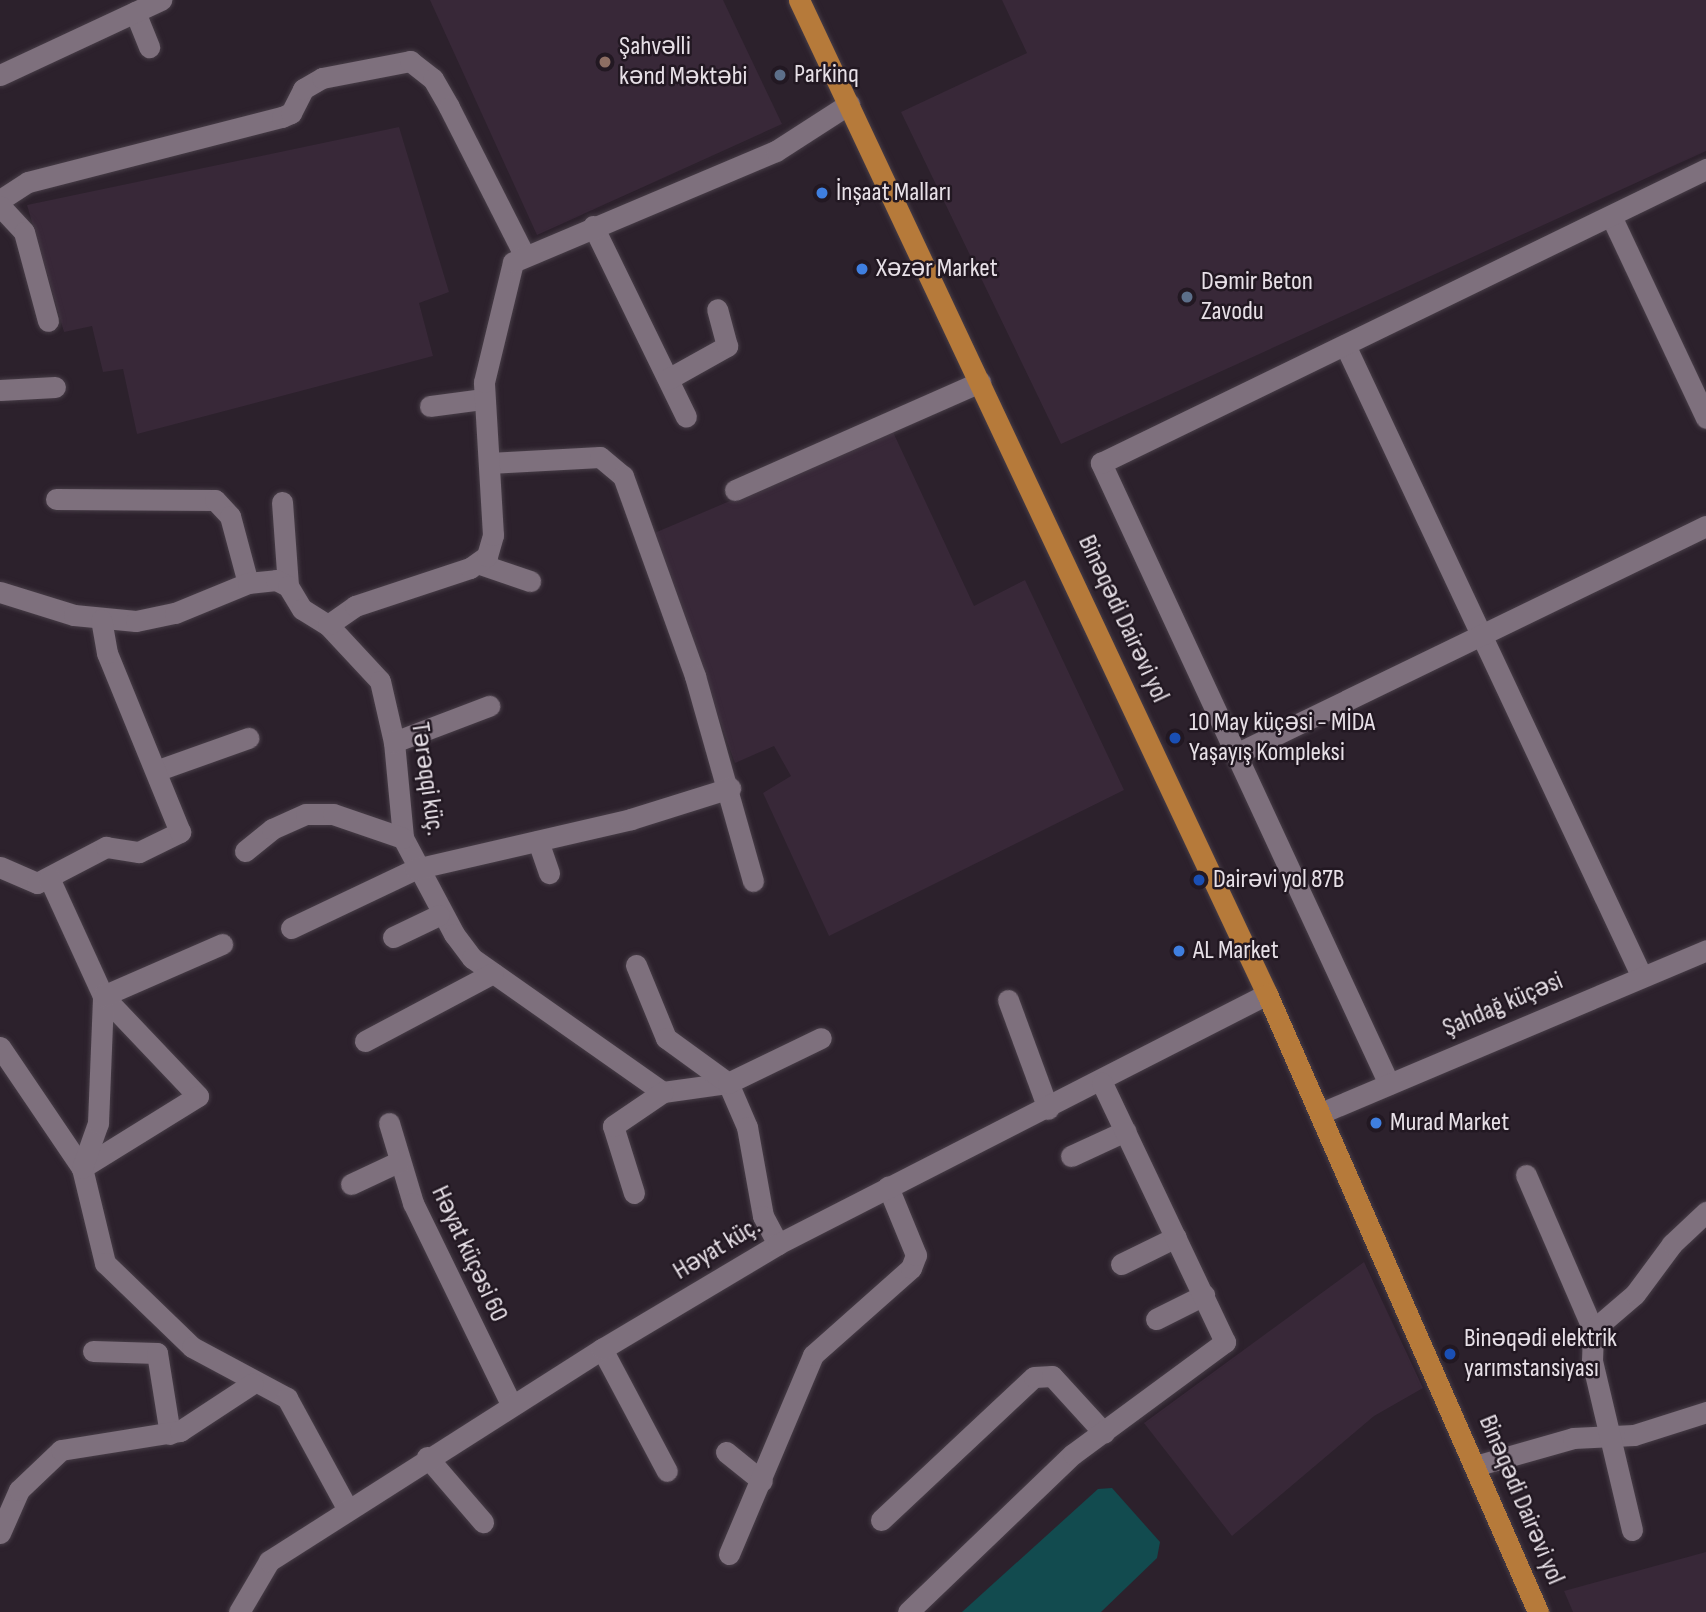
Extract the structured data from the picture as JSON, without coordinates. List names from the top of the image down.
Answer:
{
  "streets": {
    "main road": ["Binəqədi Dairəvi yol"],
    "street": [
      "Tərəqqi küç.",
      "Şahdağ küçəsi",
      "Həyat küç.",
      "Həyat küçəsi 60"
    ]
  },
  "crossings": [
    ["Binəqədi Dairəvi yol", "Şahdağ küçəsi"],
    ["Binəqədi Dairəvi yol", "Həyat küç."],
    ["Həyat küç.", "Həyat küçəsi 60"]
  ],
  "places": [
    "Şahvəlli kənd Məktəbi",
    "Parkinq",
    "İnşaat Malları",
    "Xəzər Market",
    "Dəmir Beton Zavodu",
    "10 May küçəsi - MİDA Yaşayış Kompleksi",
    "Dairəvi yol 87B",
    "AL Market",
    "Murad Market",
    "Binəqədi elektrik yarımstansiyası"
  ]
}
